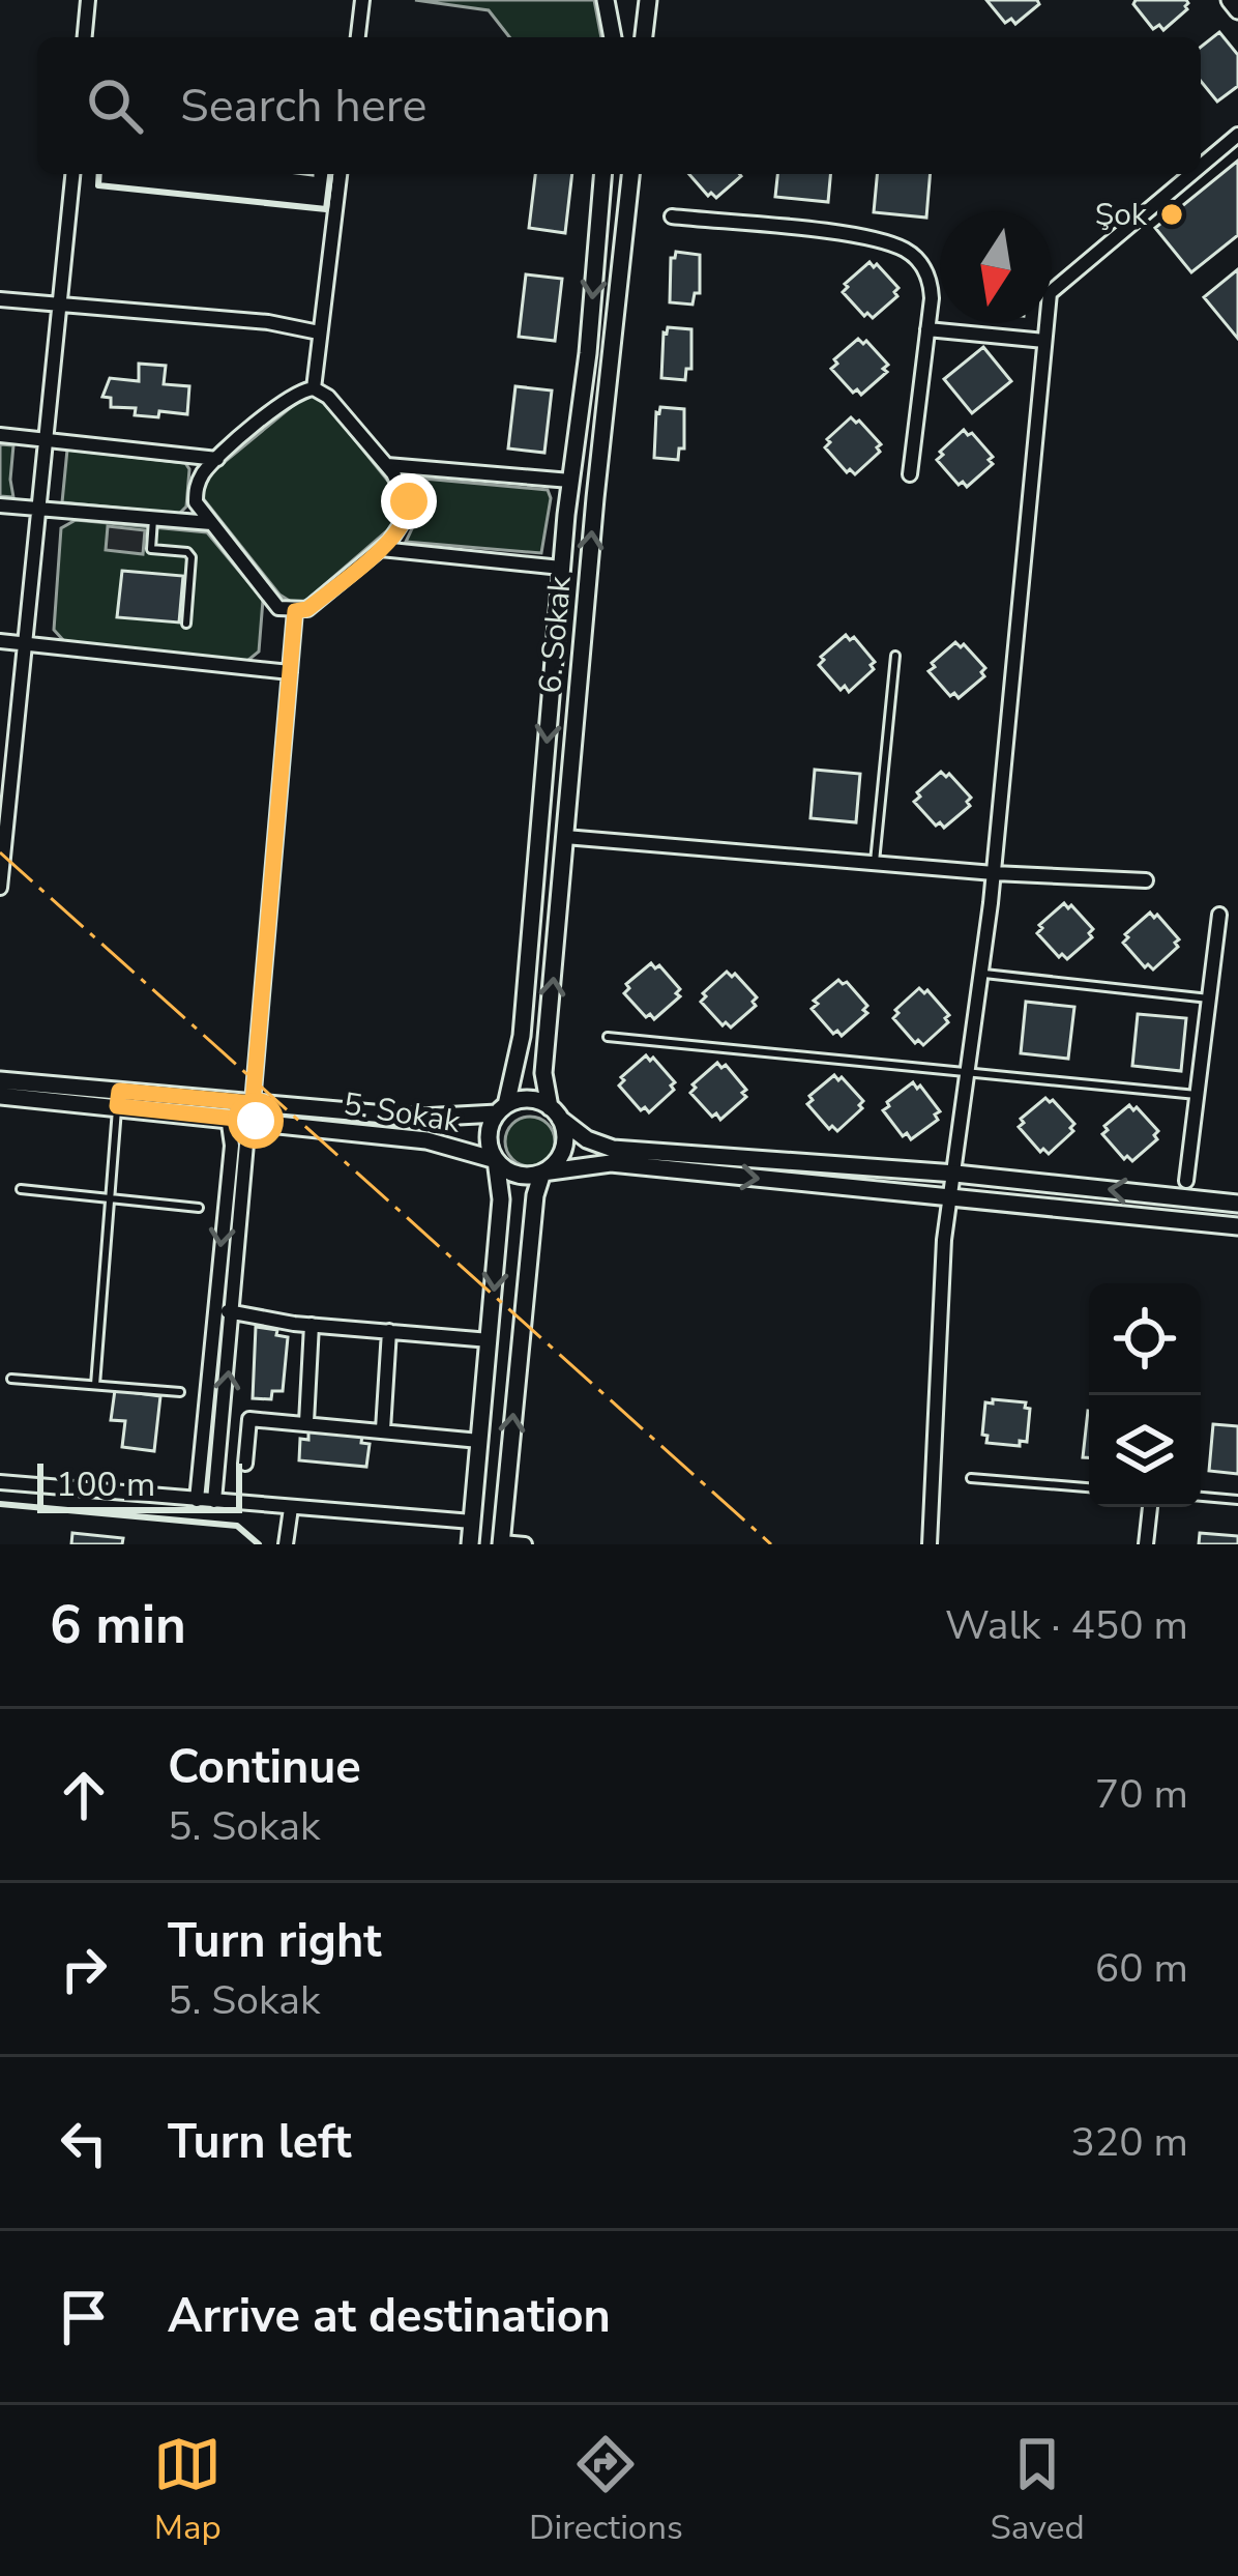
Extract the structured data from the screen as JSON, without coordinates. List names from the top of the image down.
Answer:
{
  "streets": {
    "street": ["6. Sokak", "5. Sokak"]
  },
  "crossings": [
    ["6. Sokak", "5. Sokak"]
  ],
  "places": ["Şok"],
  "scale_bar": "100 m",
  "north": "bottom",
  "page": {
    "search": "Search here",
    "scale": "100 m",
    "heading": ["6 min", "Walk · 450 m"],
    "list": [
      ["Continue", "5. Sokak", "70 m"],
      ["Turn right", "5. Sokak", "60 m"],
      ["Turn left", "320 m"],
      "Arrive at destination"
    ],
    "nav": ["Map", "Directions", "Saved"]
  }
}
